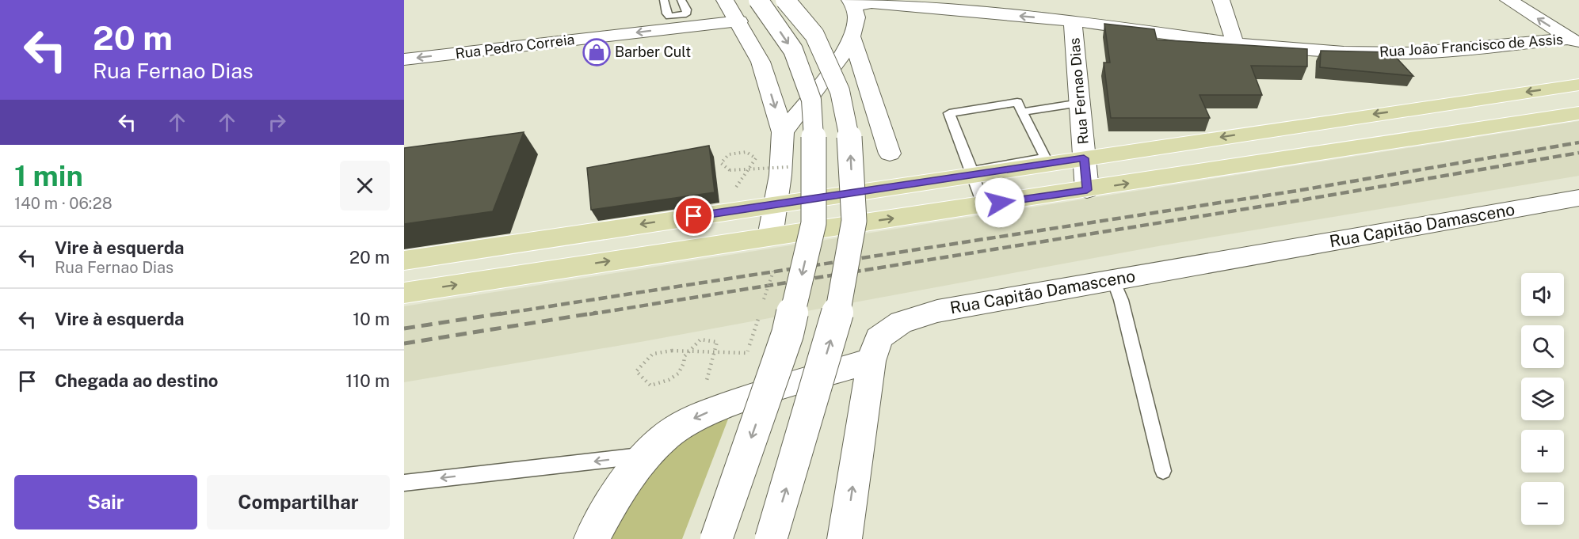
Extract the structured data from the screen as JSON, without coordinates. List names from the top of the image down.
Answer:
{
  "streets": {
    "street": [
      "Rua Joāo Francisco de Assis",
      "Rua Pedro Correia",
      "Rua Fernao Dias",
      "Rua Capitão Damasceno"
    ]
  },
  "crossings": [
    ["Rua Joāo Francisco de Assis", "Rua Fernao Dias"]
  ],
  "one_way": ["Rua Pedro Correia"],
  "places": {
    "shop": ["Barber Cult"]
  },
  "page": {
    "turn": ["20 m", "Rua Fernao Dias"],
    "heading": ["1 min", "140 m · 06:28"],
    "list": [
      {
        "name": "Vire à esquerda",
        "note": "Rua Fernao Dias",
        "value": "20 m"
      },
      {
        "name": "Vire à esquerda",
        "value": "10 m"
      },
      {
        "name": "Chegada ao destino",
        "value": "110 m"
      }
    ],
    "map_buttons": ["+", "−"],
    "buttons": ["Sair", "Compartilhar"]
  }
}
